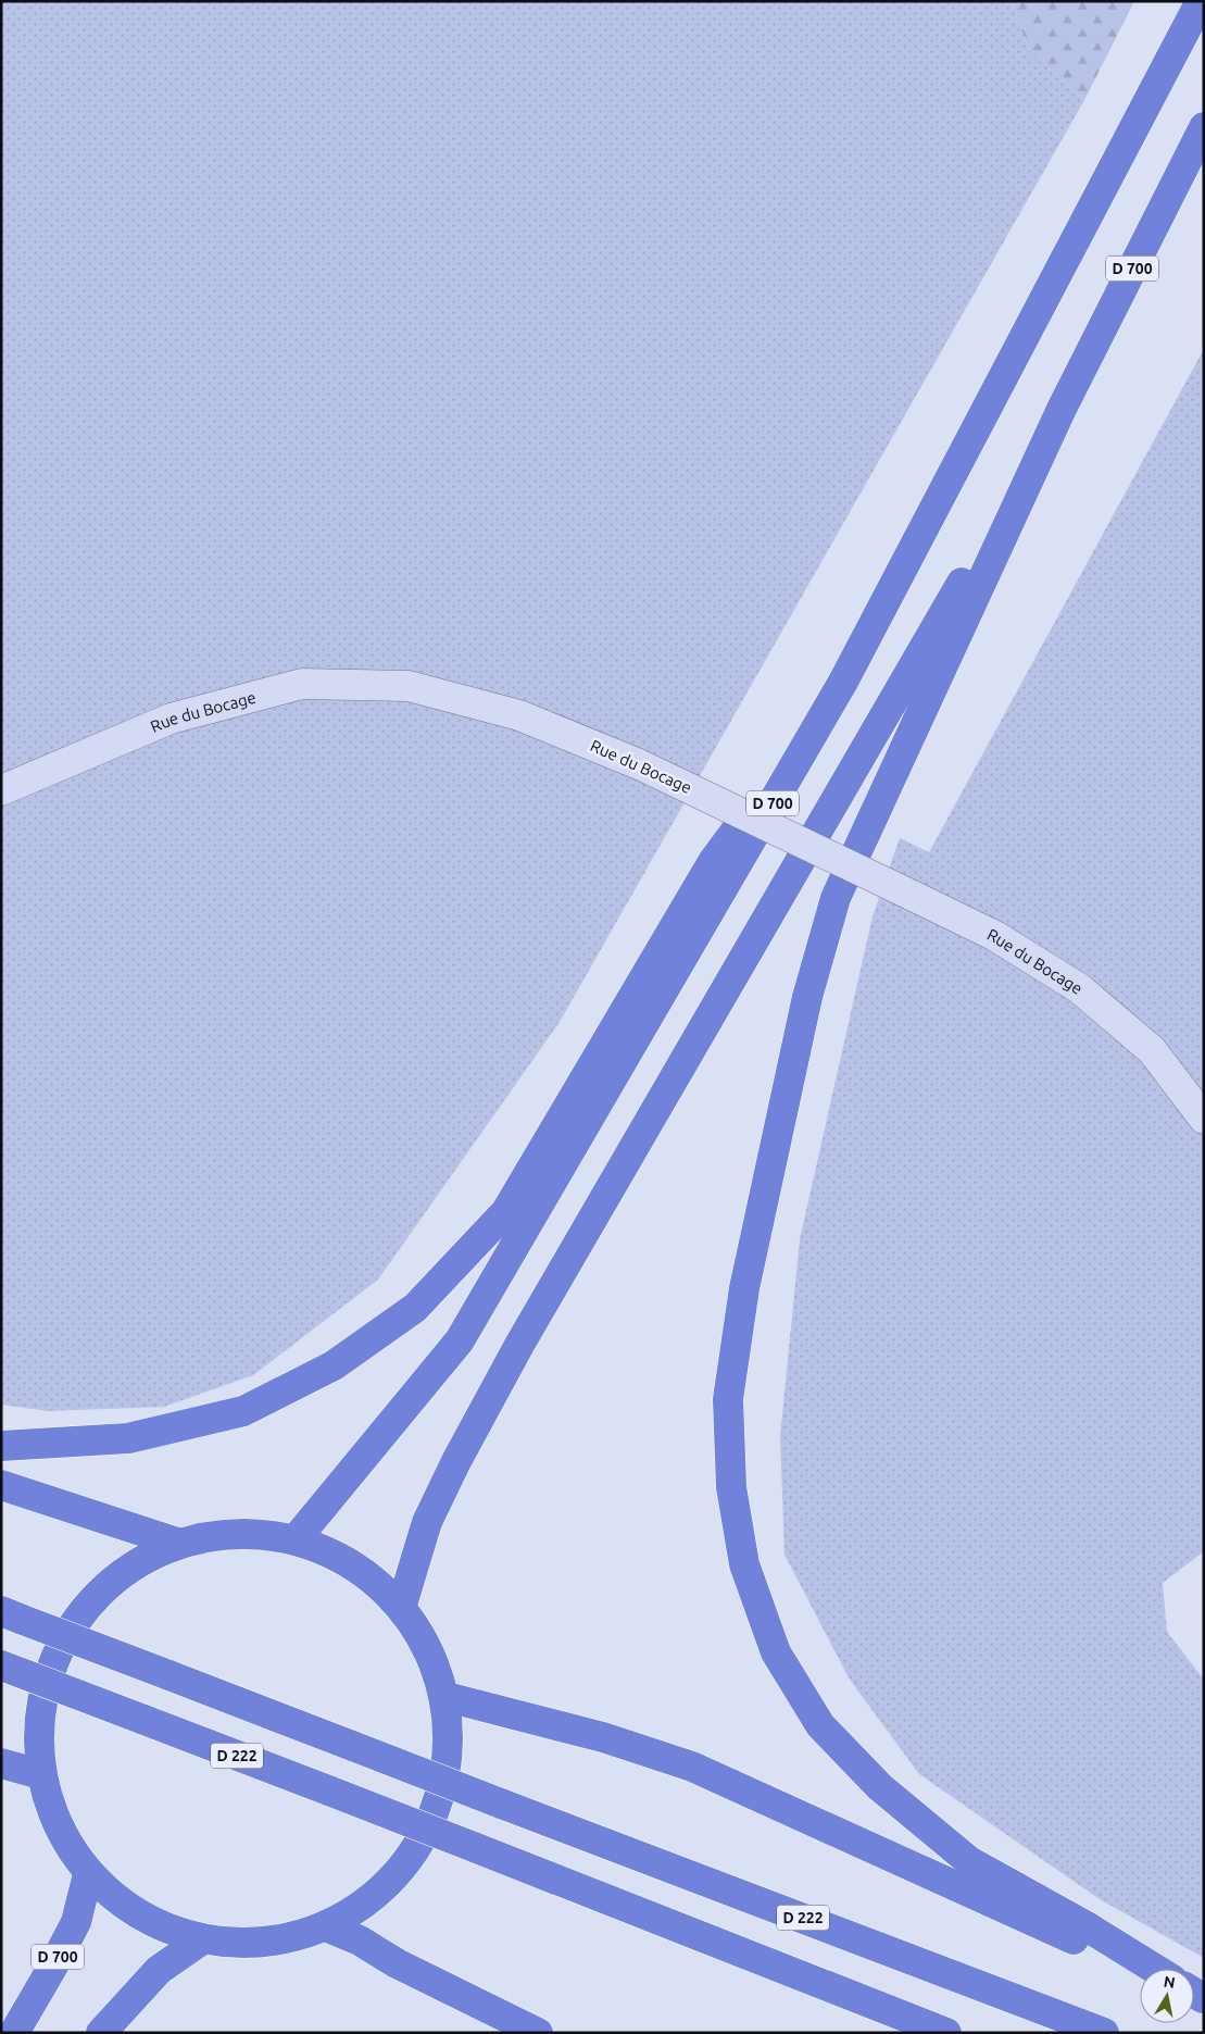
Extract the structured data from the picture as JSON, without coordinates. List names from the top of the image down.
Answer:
{
  "streets": {
    "highway": ["D 700", "D 222"],
    "street": ["Rue du Bocage"]
  },
  "north": "top"
}
